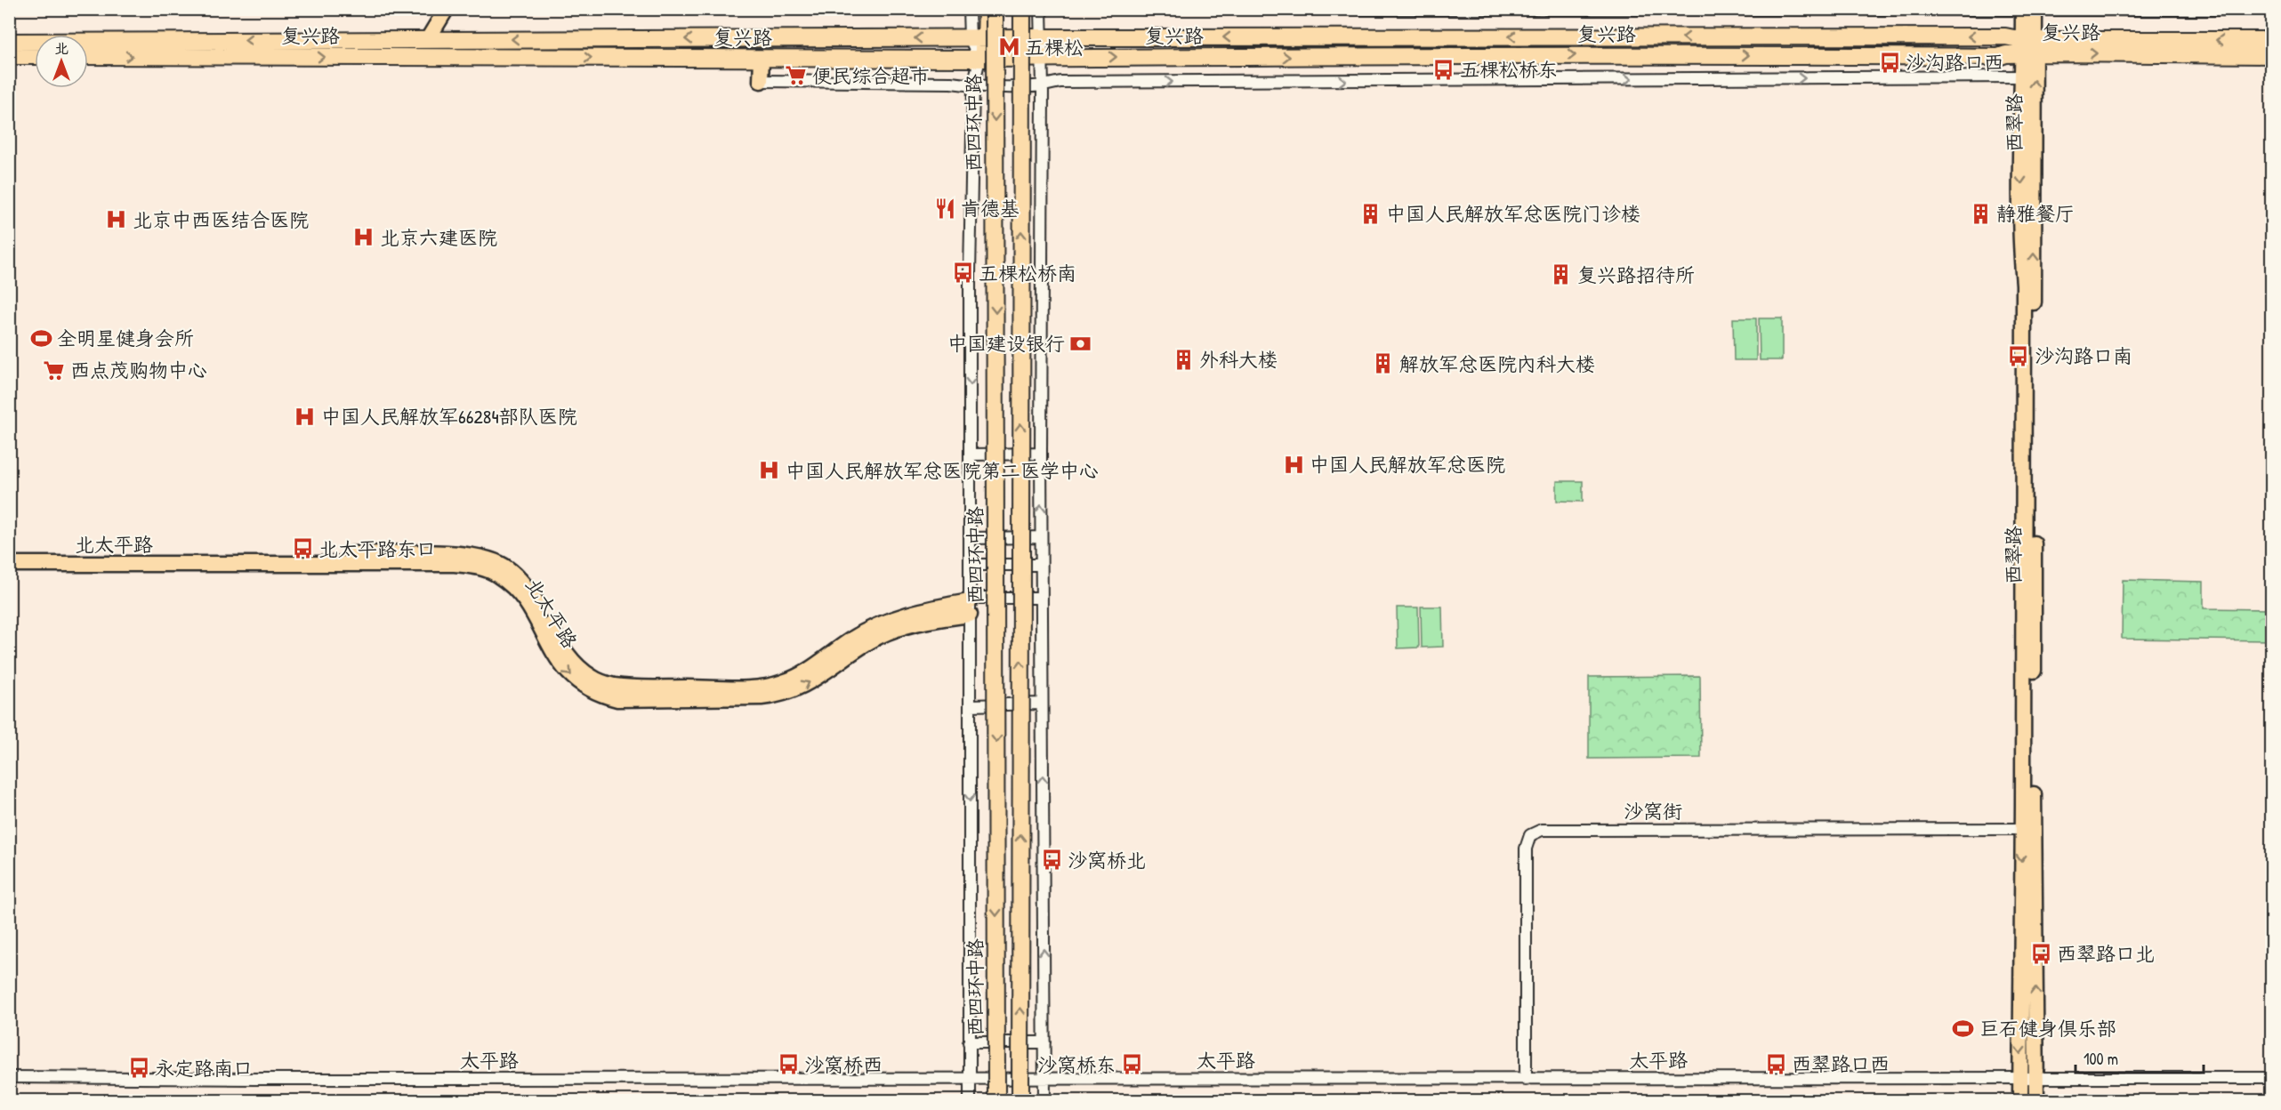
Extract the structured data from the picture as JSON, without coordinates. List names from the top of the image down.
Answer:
{
  "streets": {
    "highway": ["复兴路", "西四环中路"],
    "main road": ["西翠路", "北太平路"],
    "street": ["沙窝街", "太平路"]
  },
  "crossings": [
    ["复兴路", "西四环中路"],
    ["复兴路", "西翠路"],
    ["西四环中路", "北太平路"],
    ["西四环中路", "太平路"],
    ["西翠路", "沙窝街"],
    ["西翠路", "太平路"],
    ["沙窝街", "太平路"]
  ],
  "places": {
    "metro station": ["五棵松"],
    "bus stop": [
      "沙沟路口西",
      "五棵松桥东",
      "五棵松桥南",
      "沙沟路口南",
      "北太平路东口",
      "沙窝桥北",
      "西翠路口北",
      "西翠路口西",
      "沙窝桥西",
      "沙窝桥东",
      "永定路南口"
    ],
    "supermarket": ["便民综合超市", "西点茂购物中心"],
    "restaurant": ["肯德基"],
    "building": [
      "中国人民解放军总医院门诊楼",
      "静雅餐厅",
      "复兴路招待所",
      "外科大楼",
      "解放军总医院内科大楼"
    ],
    "hospital": [
      "北京中西医结合医院",
      "北京六建医院",
      "中国人民解放军66284部队医院",
      "中国人民解放军总医院",
      "中国人民解放军总医院第二医学中心"
    ],
    "sports": ["全明星健身会所", "巨石健身俱乐部"],
    "bank": ["中国建设银行"]
  },
  "scale_bar": "100 m",
  "north": "top"
}
